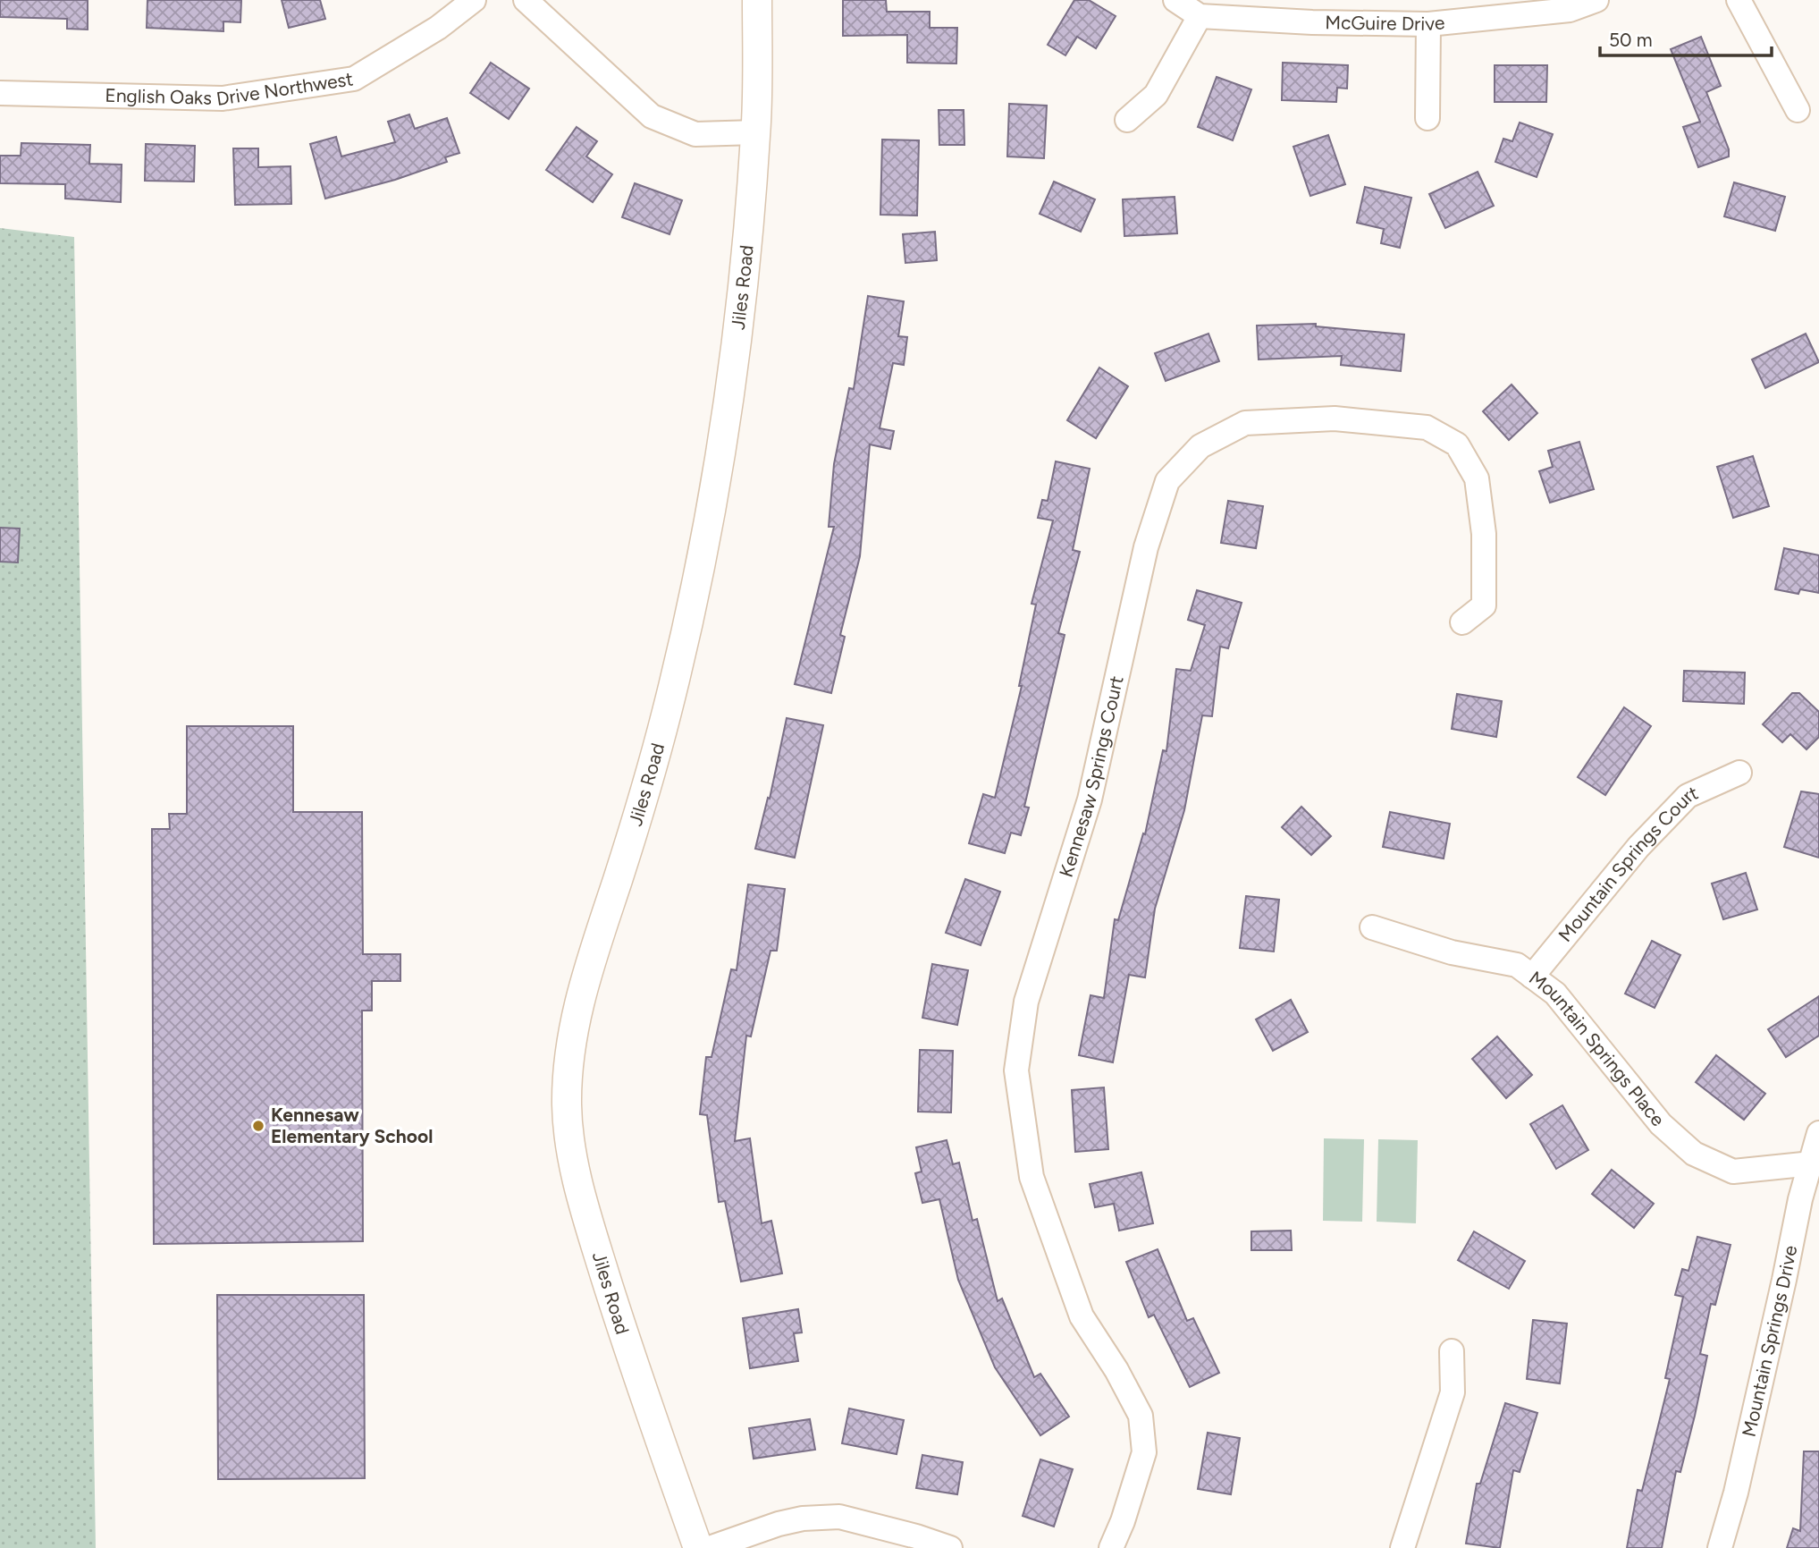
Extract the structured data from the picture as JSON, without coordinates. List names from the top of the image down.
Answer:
{
  "streets": {
    "street": [
      "McGuire Drive",
      "English Oaks Drive Northwest",
      "Jiles Road",
      "Kennesaw Springs Court",
      "Mountain Springs Court",
      "Mountain Springs Place",
      "Mountain Springs Drive"
    ]
  },
  "crossings": [
    ["Mountain Springs Court", "Mountain Springs Place"],
    ["Mountain Springs Place", "Mountain Springs Drive"]
  ],
  "places": ["Kennesaw Elementary School"],
  "scale_bar": "50 m"
}
